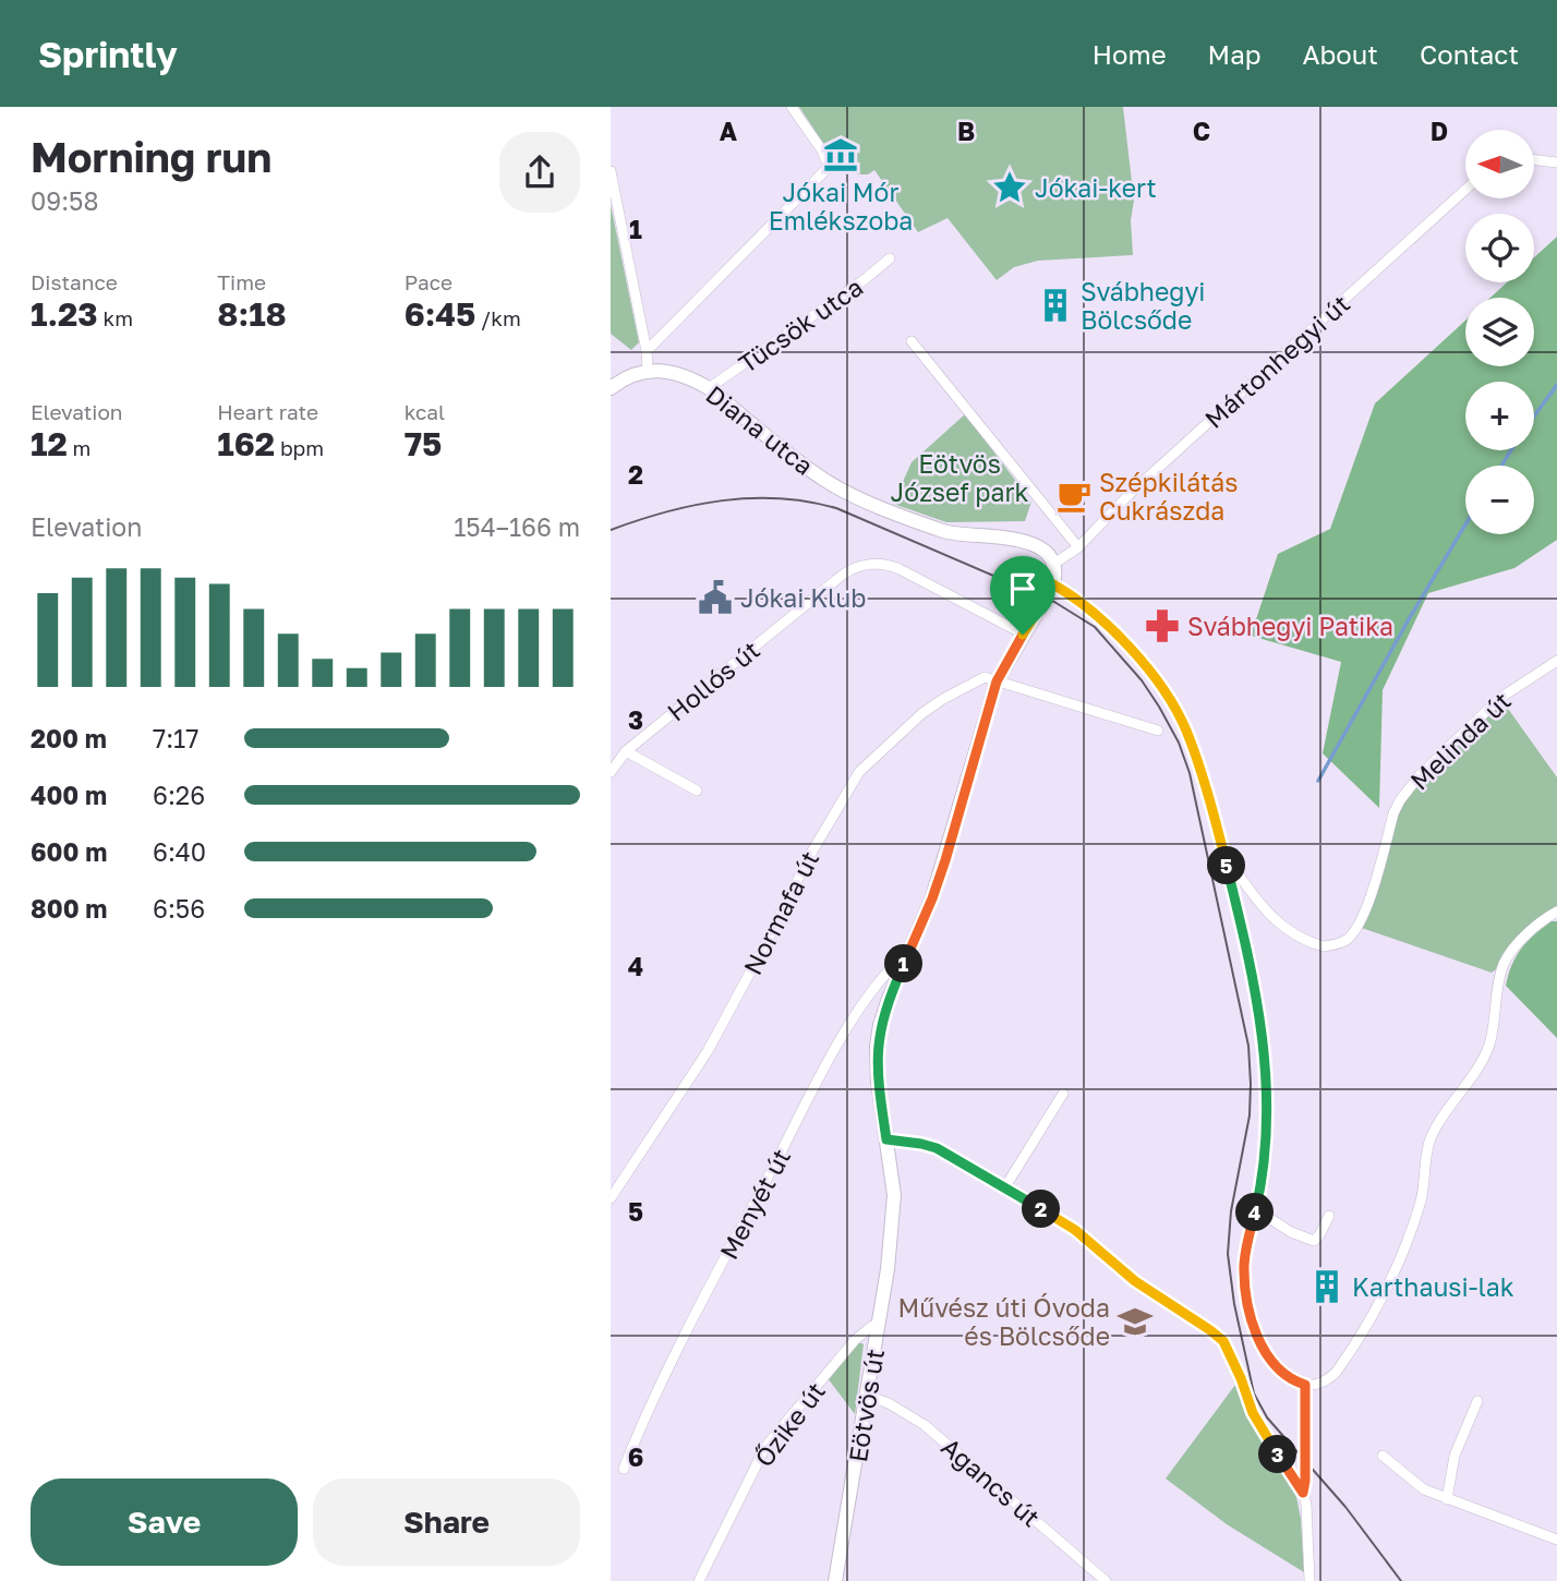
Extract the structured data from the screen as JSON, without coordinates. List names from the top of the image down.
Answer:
{
  "streets": {
    "street": [
      "Tücsök utca",
      "Mártonhegyi út",
      "Diana utca",
      "Hollós út",
      "Melinda út",
      "Normafa út",
      "Menyét út",
      "Eötvös út",
      "Őzike út",
      "Agancs út"
    ]
  },
  "crossings": [
    ["Tücsök utca", "Diana utca"],
    ["Hollós út", "Eötvös út"],
    ["Normafa út", "Eötvös út"],
    ["Menyét út", "Eötvös út"],
    ["Eötvös út", "Őzike út"],
    ["Eötvös út", "Agancs út"]
  ],
  "parks": ["Eötvös József park"],
  "places": {
    "museum": ["Jókai Mór Emlékszoba"],
    "place": ["Jókai-kert"],
    "building": ["Svábhegyi Bölcsőde", "Karthausi-lak"],
    "cafe": ["Szépkilátás Cukrászda"],
    "public building": ["Jókai Klub"],
    "pharmacy": ["Svábhegyi Patika"],
    "school or university": ["Művész úti Óvoda és Bölcsőde"]
  },
  "north": "left",
  "page": {
    "header": "Sprintly",
    "nav": [
      "Home",
      "Map",
      "About",
      "Contact"
    ],
    "heading": ["Morning run", "09:58"],
    "map_buttons": ["+", "−"],
    "stats": [
      ["Distance", "1.23 km"],
      ["Time", "8:18"],
      ["Pace", "6:45 /km"],
      ["Elevation", "12 m"],
      ["Heart rate", "162 bpm"],
      ["kcal", "75"]
    ],
    "chart": ["Elevation", "154–166 m"],
    "list": [
      {
        "name": "200 m",
        "note": "7:17"
      },
      {
        "name": "400 m",
        "note": "6:26"
      },
      {
        "name": "600 m",
        "note": "6:40"
      },
      {
        "name": "800 m",
        "note": "6:56"
      }
    ],
    "pins": [
      "5",
      "1",
      "2",
      "4",
      "3"
    ],
    "buttons": ["Save", "Share"]
  },
  "grid": {
    "columns": [
      "A",
      "B",
      "C",
      "D"
    ],
    "rows": [
      "1",
      "2",
      "3",
      "4",
      "5",
      "6"
    ]
  }
}
